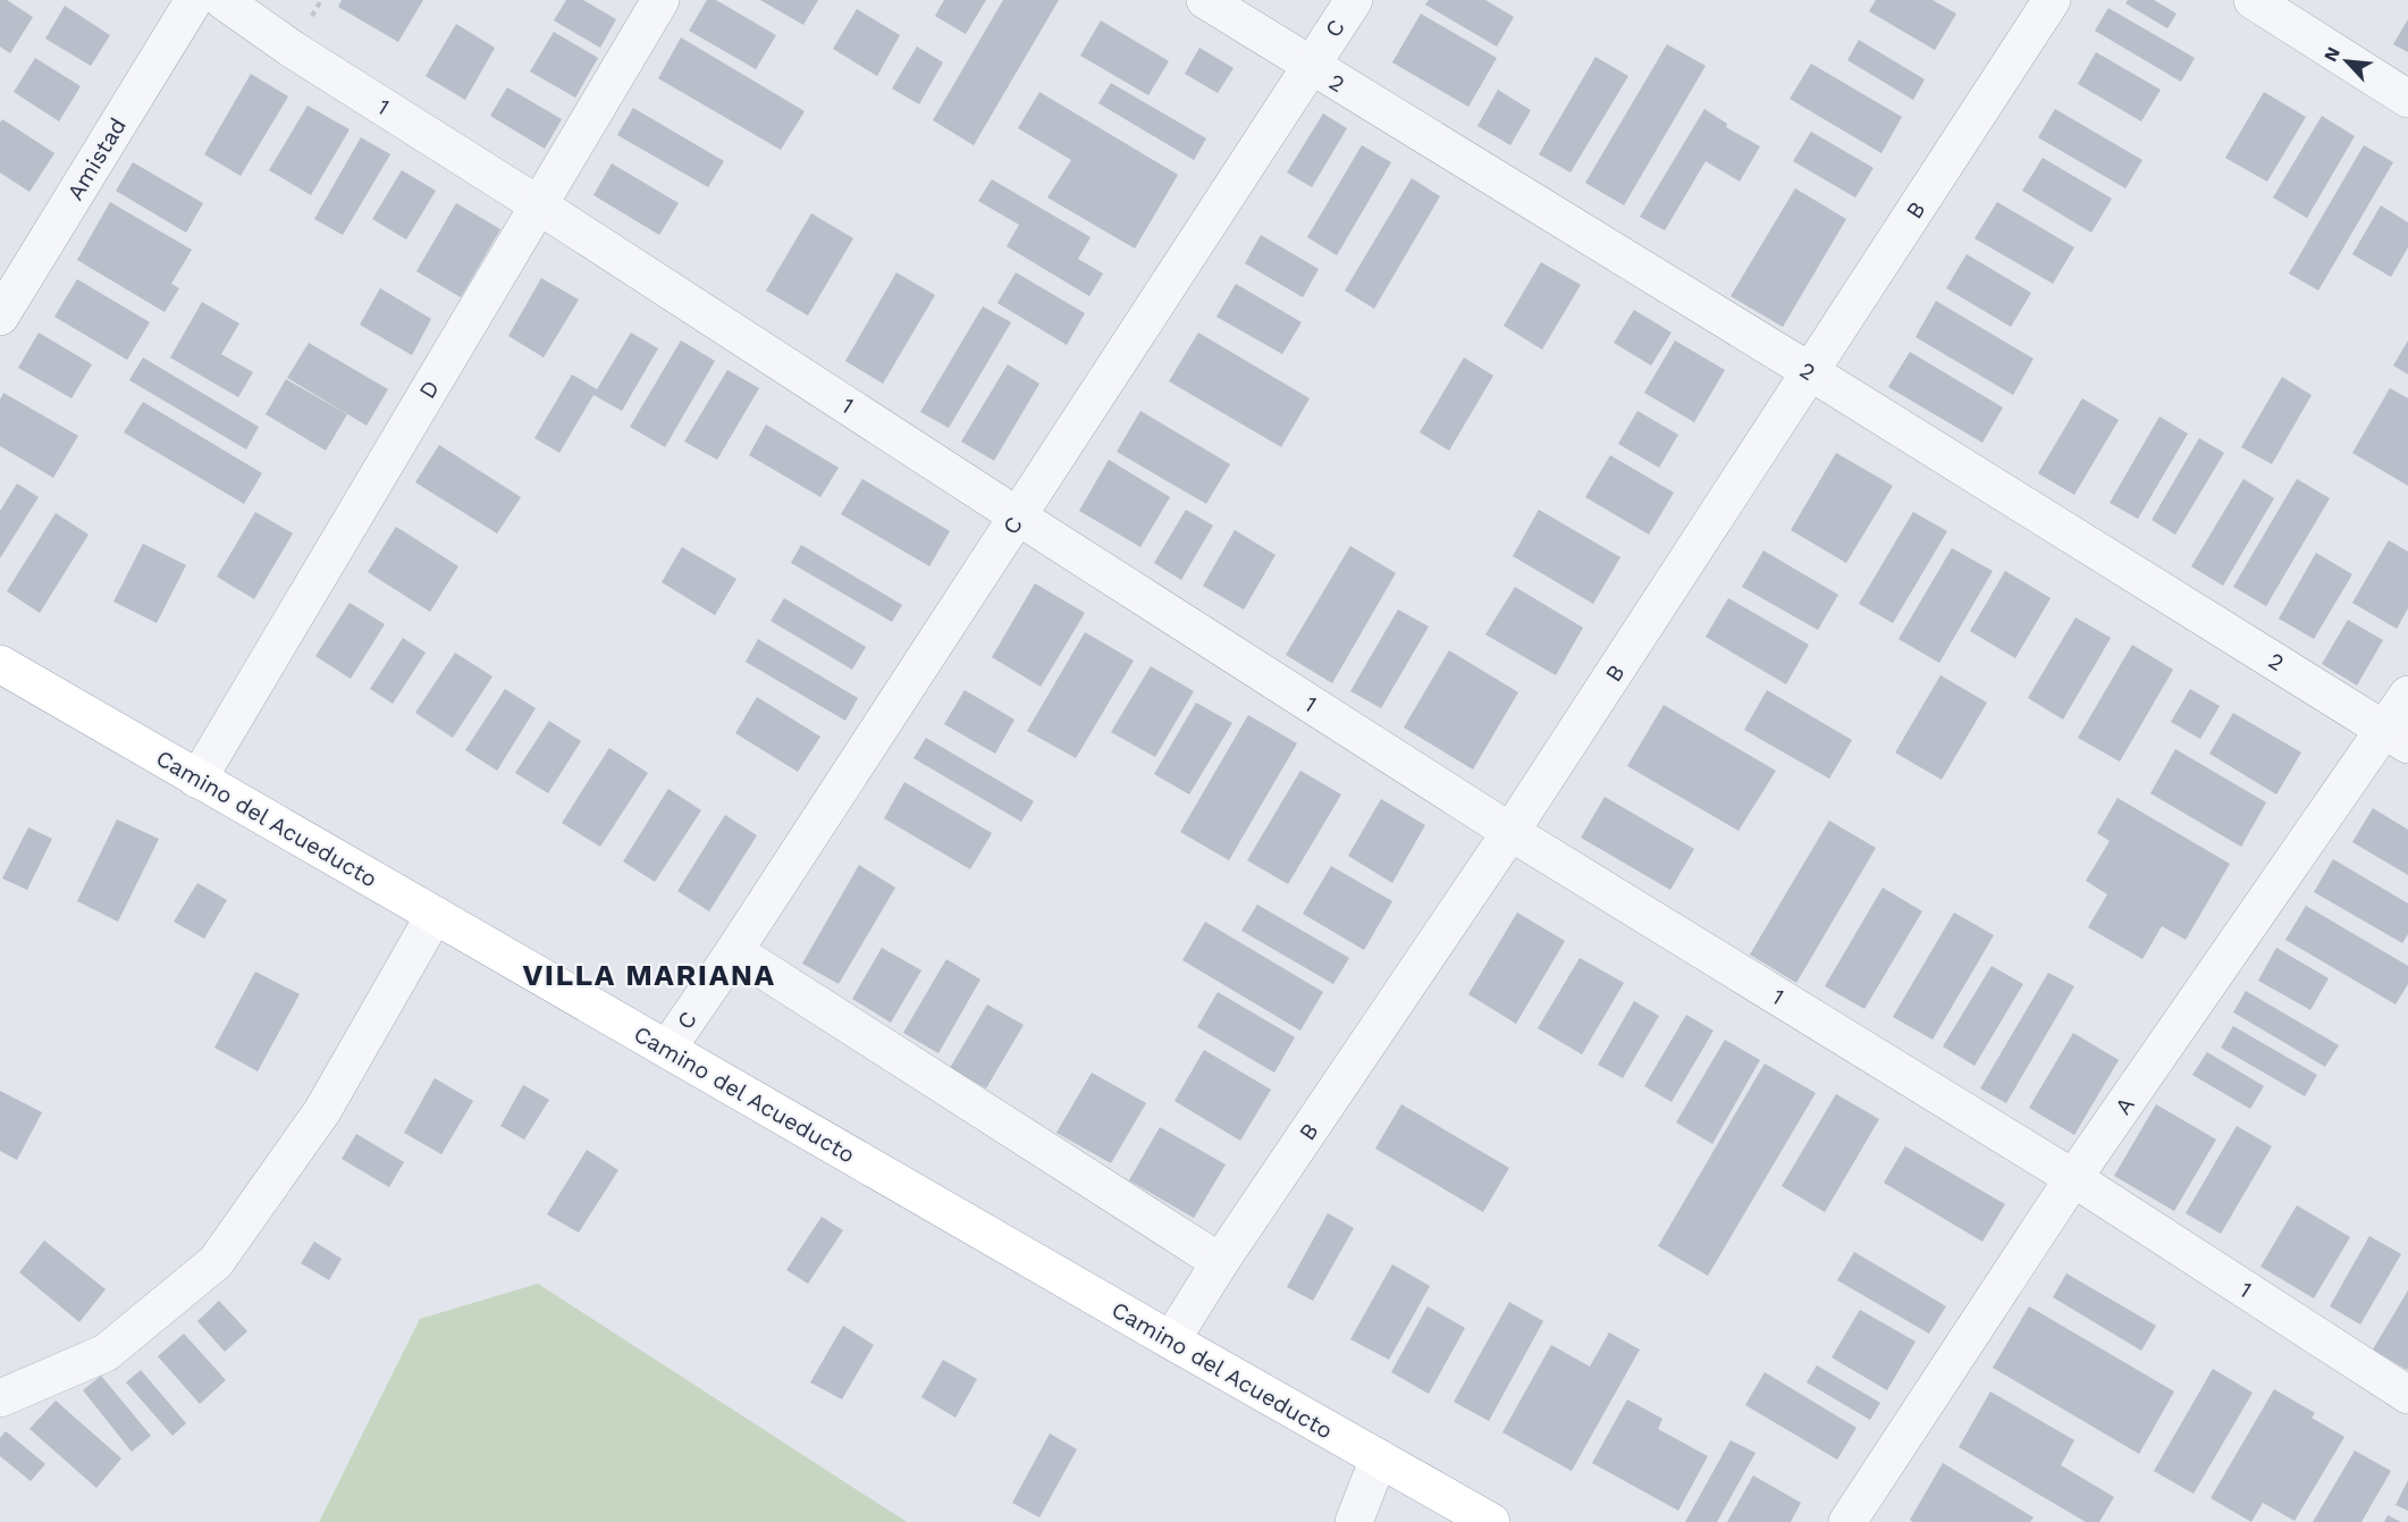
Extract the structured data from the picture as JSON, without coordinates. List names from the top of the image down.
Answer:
{
  "streets": {
    "main road": ["Camino del Acueducto"],
    "street": [
      "C",
      "2",
      "1",
      "Amistad",
      "B",
      "D",
      "A"
    ]
  },
  "crossings": [
    ["C", "2"],
    ["C", "1"],
    ["C", "Camino del Acueducto"],
    ["2", "B"],
    ["2", "A"],
    ["1", "B"],
    ["1", "D"],
    ["1", "A"],
    ["B", "Camino del Acueducto"],
    ["D", "Camino del Acueducto"]
  ],
  "districts": ["VILLA MARIANA"],
  "north": "top left"
}
